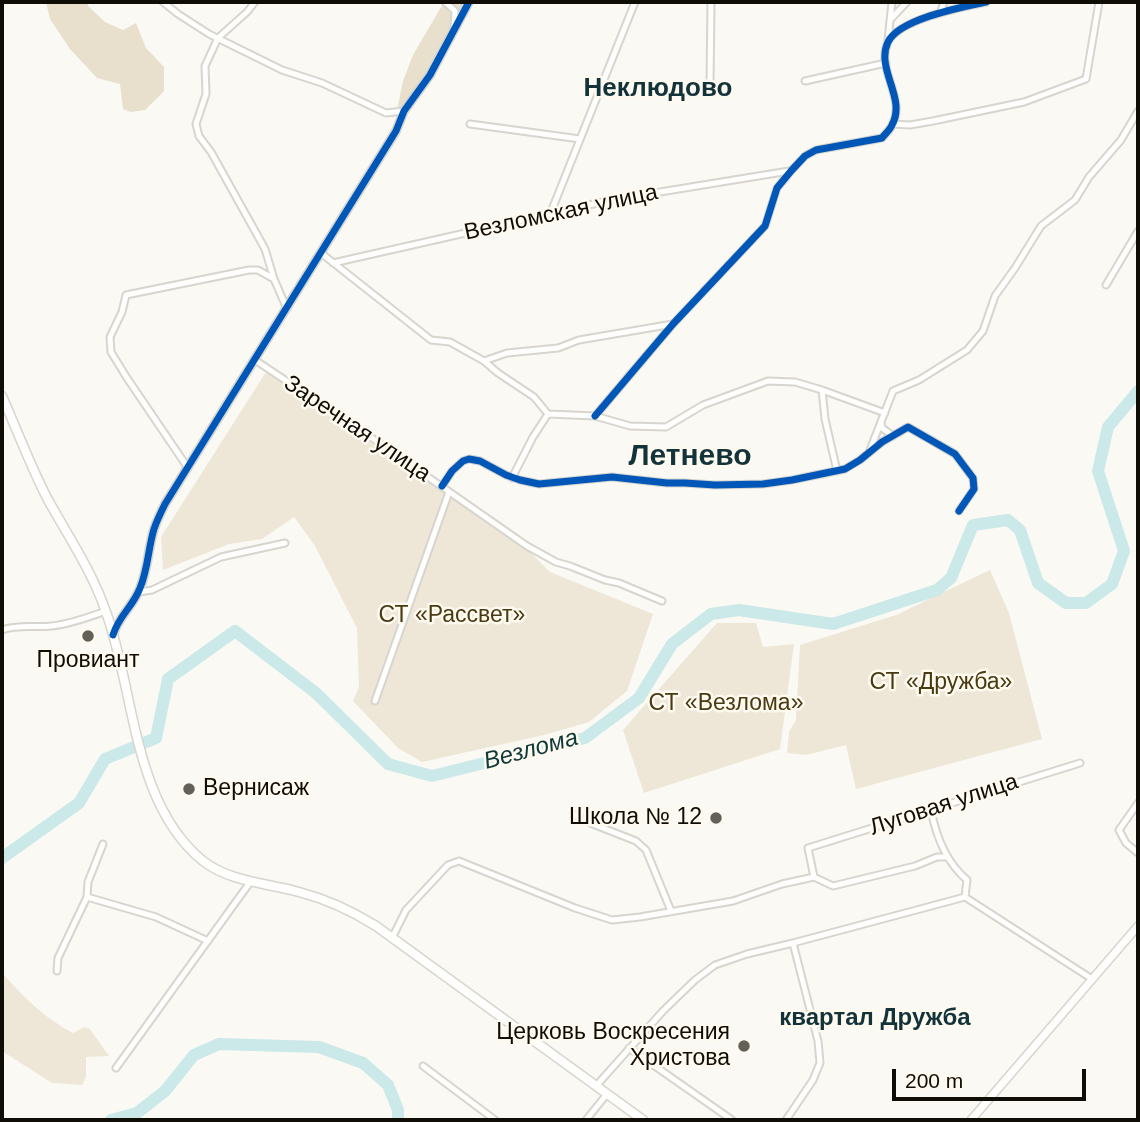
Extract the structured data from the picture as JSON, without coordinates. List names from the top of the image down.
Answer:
{
  "streets": {
    "street": ["Везломская улица", "Заречная улица", "Луговая улица"]
  },
  "districts": ["Неклюдово", "Летнево", "квартал Дружба"],
  "water": ["Везлома"],
  "parks": ["СТ «Рассвет»", "СТ «Дружба»", "СТ «Везлома»"],
  "places": [
    "Провиант",
    "Вернисаж",
    "Школа № 12",
    "Церковь Воскресения Христова"
  ],
  "scale_bar": "200 m"
}
